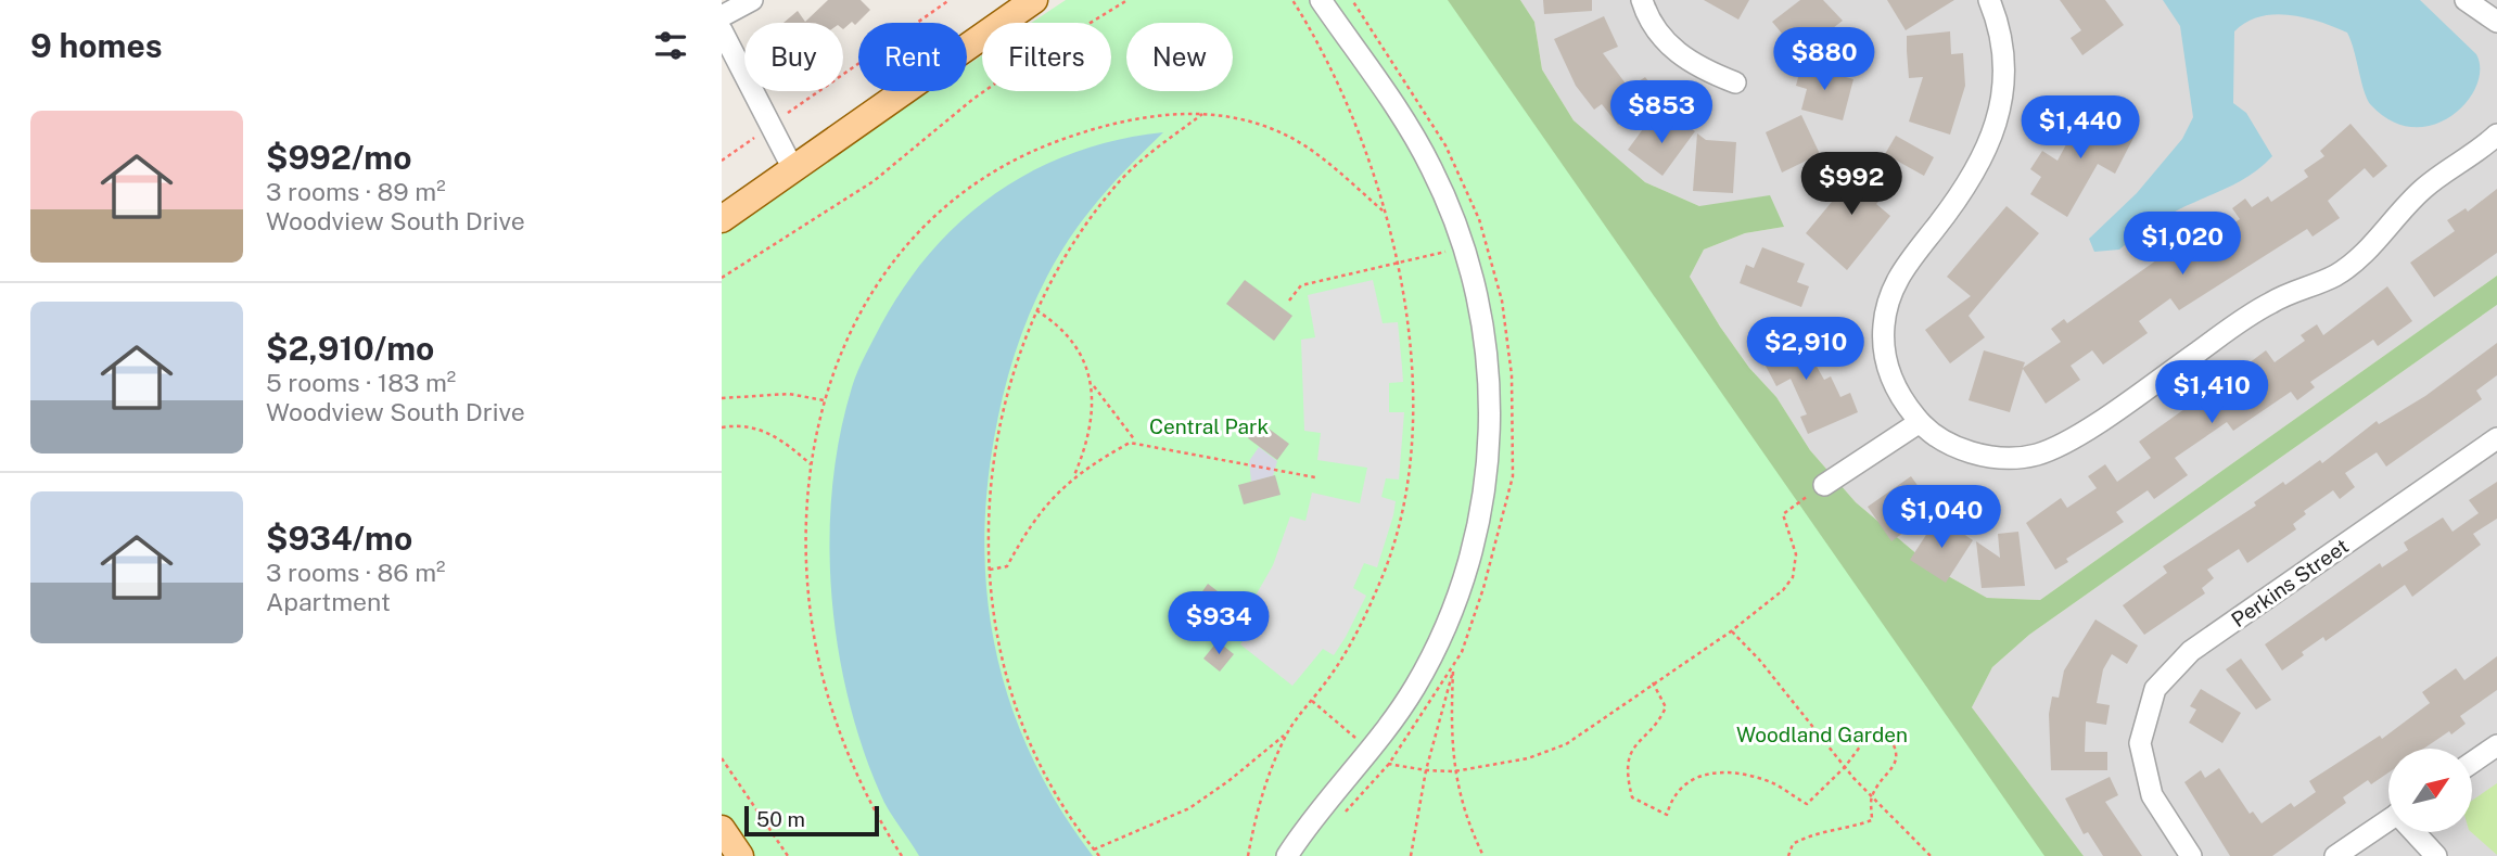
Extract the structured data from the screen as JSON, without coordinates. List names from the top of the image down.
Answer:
{
  "streets": {
    "street": ["Perkins Street"]
  },
  "parks": ["Central Park", "Woodland Garden"],
  "scale_bar": "50 m",
  "north": "top right",
  "page": {
    "heading": "9 homes",
    "chip": [
      "Buy",
      "Rent",
      "Filters",
      "New"
    ],
    "price": [
      "$880",
      "$853",
      "$1,440",
      "$992",
      "$1,020",
      "$2,910",
      "$1,410",
      "$1,040",
      "$934"
    ],
    "list": [
      {
        "name": "$992/mo",
        "note": "3 rooms · 89 m² · Woodview South Drive"
      },
      {
        "name": "$2,910/mo",
        "note": "5 rooms · 183 m² · Woodview South Drive"
      },
      {
        "name": "$934/mo",
        "note": "3 rooms · 86 m² · Apartment"
      }
    ],
    "scale": "50 m"
  }
}
